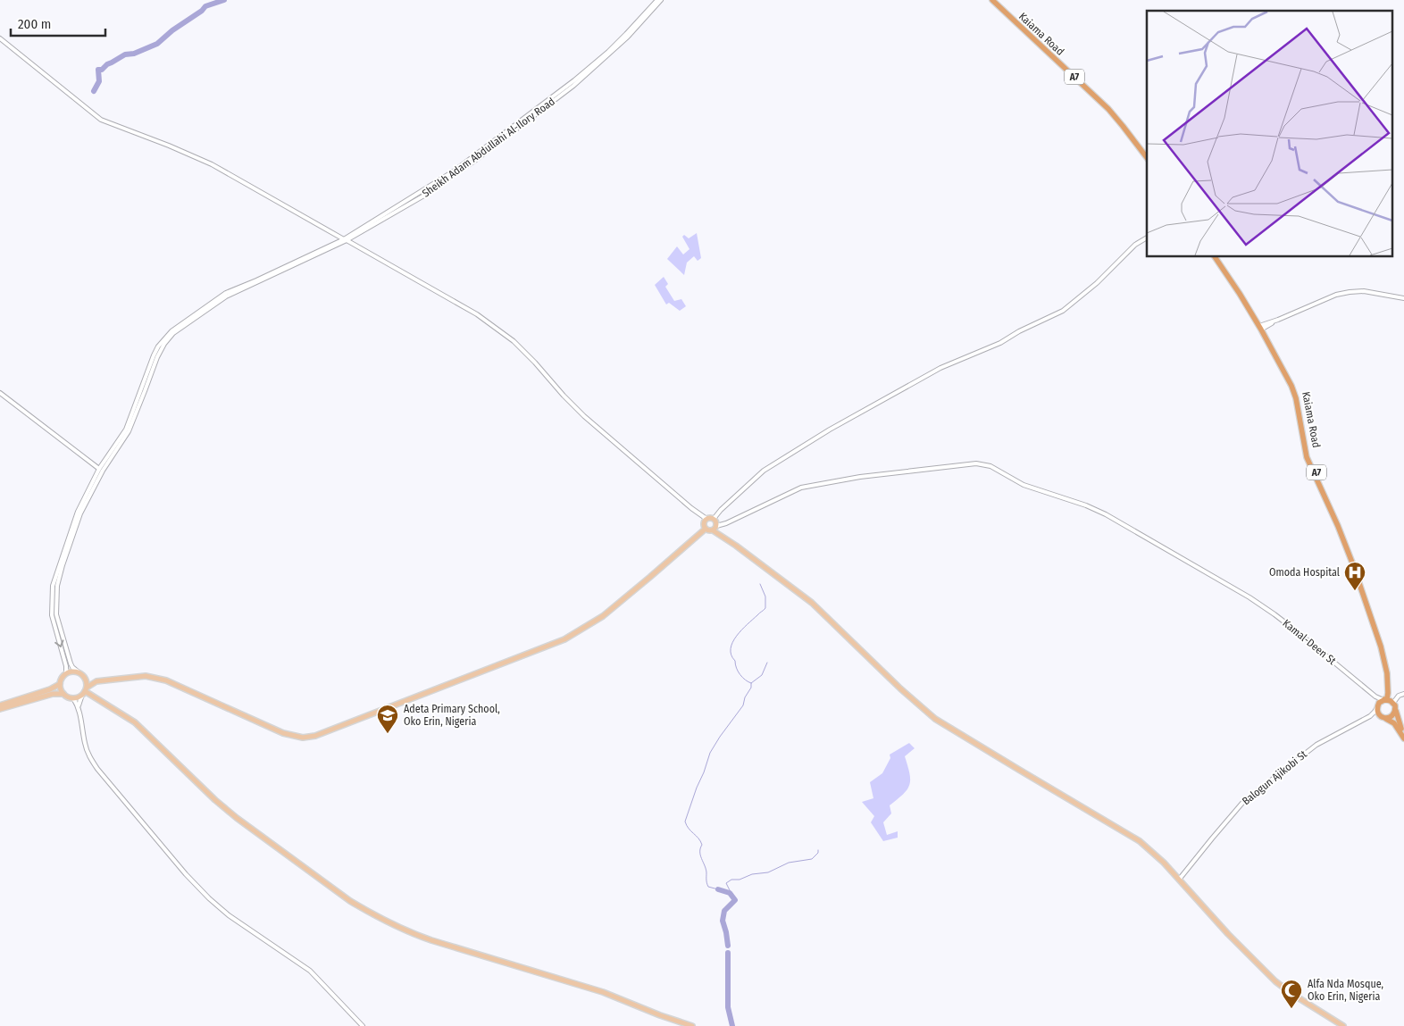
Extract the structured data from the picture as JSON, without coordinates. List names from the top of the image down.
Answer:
{
  "streets": {
    "highway": ["Kaiama Road", "A7"],
    "street": ["Sheikh Adam Abdullahi Al-Ilory Road", "Kamal-Deen St", "Balogun Ajikobi St"]
  },
  "crossings": [
    ["Kaiama Road", "Kamal-Deen St"]
  ],
  "places": {
    "hospital": ["Omoda Hospital"],
    "school or university": ["Adeta Primary School, Oko Erin, Nigeria"],
    "mosque": ["Alfa Nda Mosque, Oko Erin, Nigeria"]
  },
  "scale_bar": "200 m"
}
